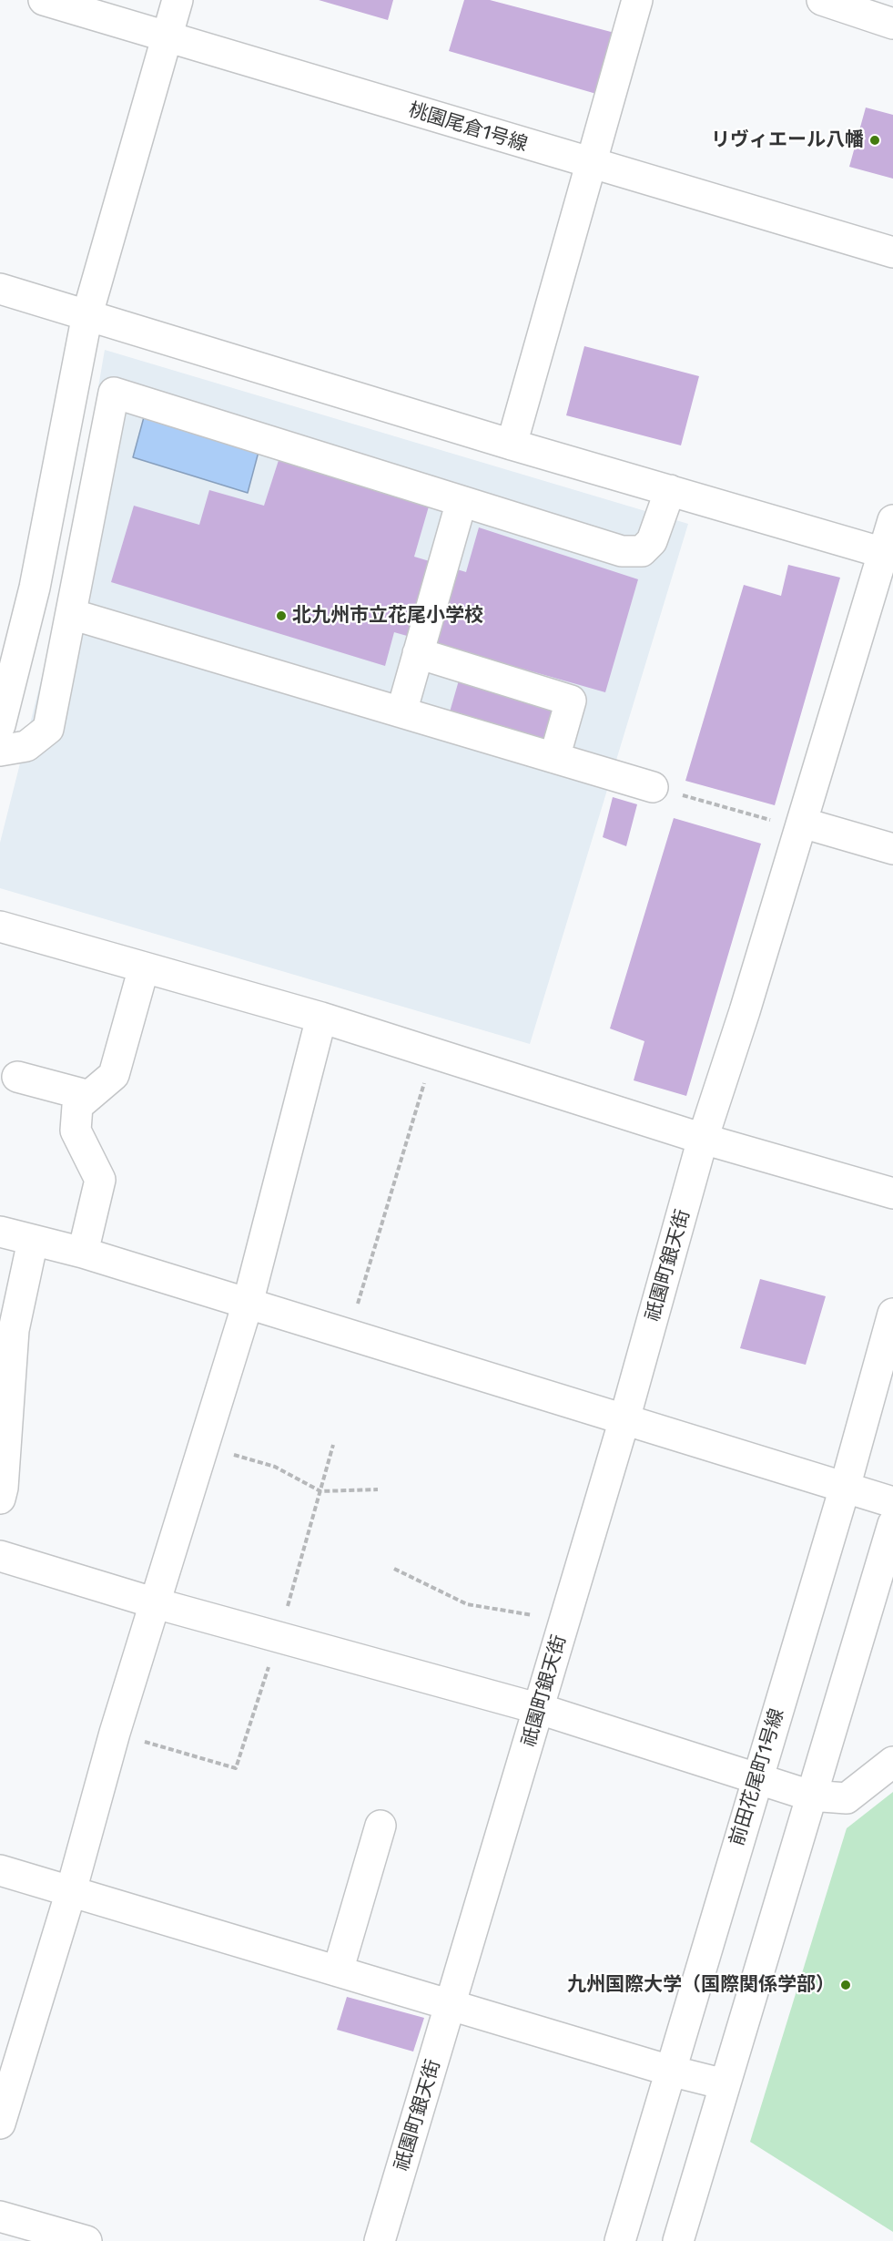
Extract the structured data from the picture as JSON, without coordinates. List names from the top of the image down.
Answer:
{
  "streets": {
    "street": ["桃園尾倉1号線", "祇園町銀天街", "前田花尾町1号線"]
  },
  "places": ["リヴィエール八幡", "北九州市立花尾小学校", "九州国際大学（国際関係学部）"]
}
